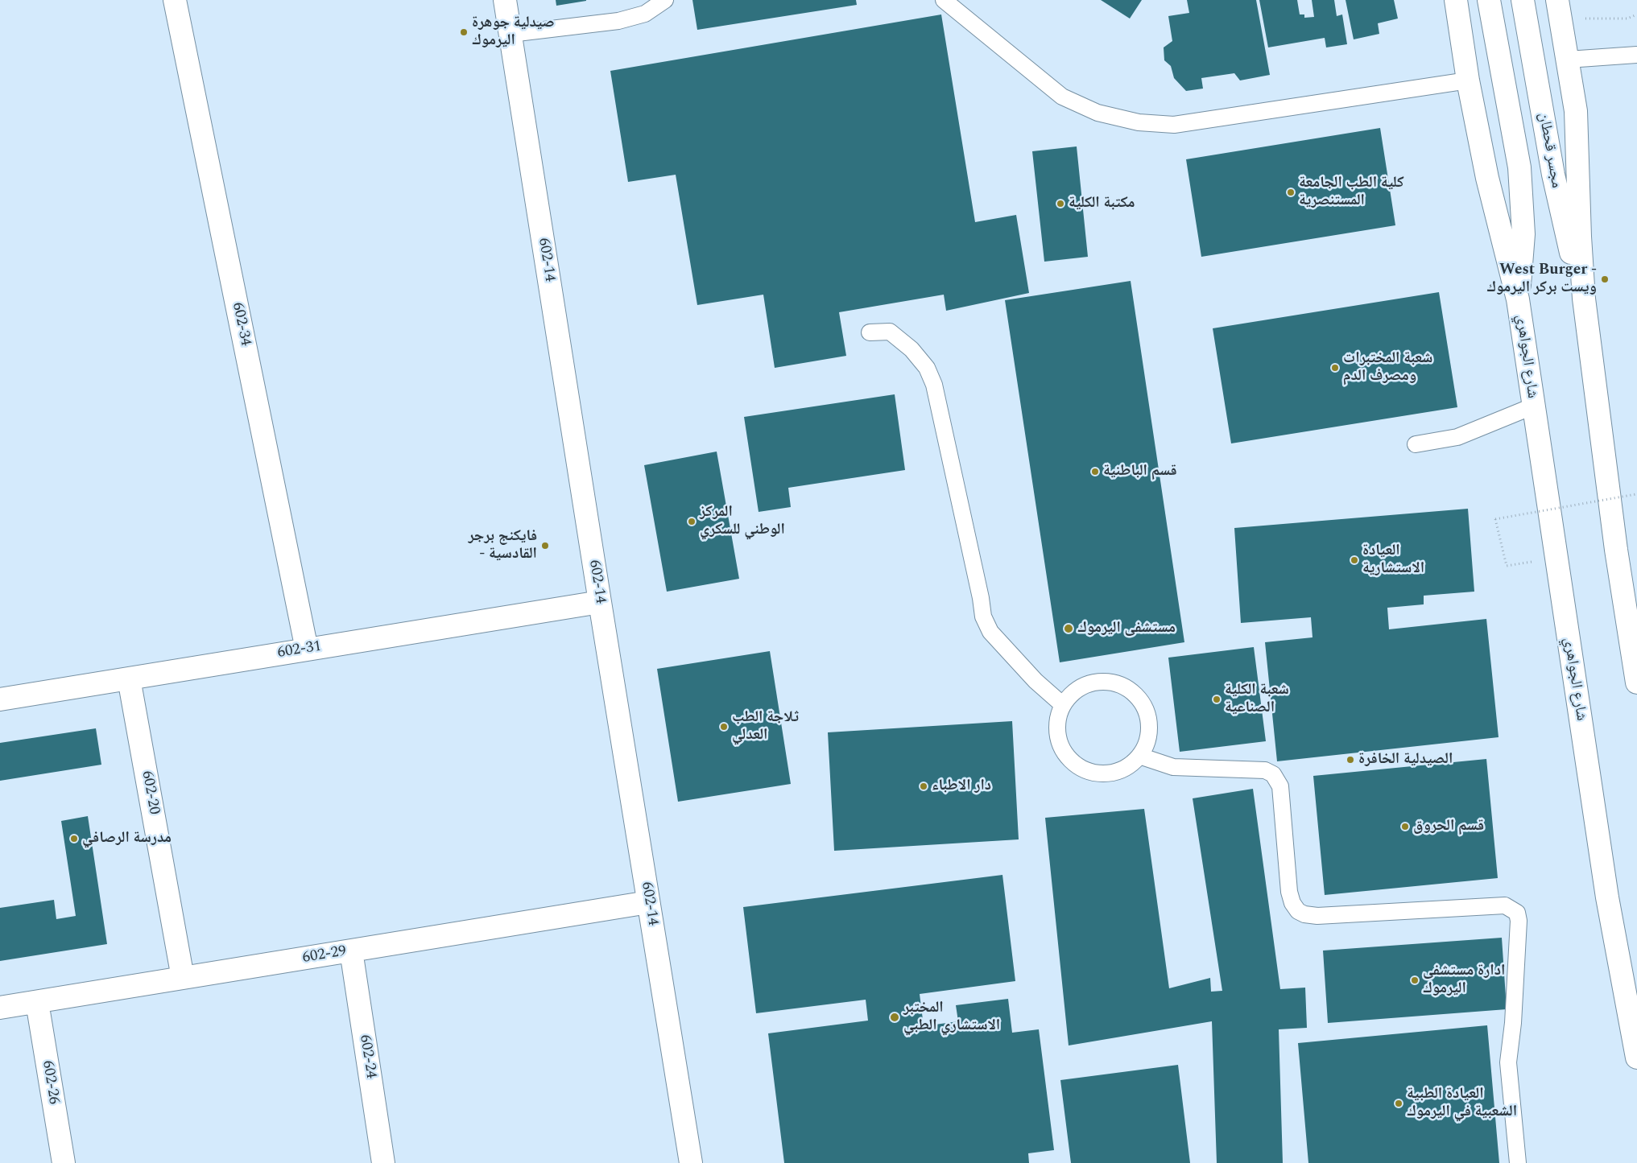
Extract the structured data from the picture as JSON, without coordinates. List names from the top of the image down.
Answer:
{
  "streets": {
    "street": [
      "مجسر قحطان",
      "602-14",
      "602-34",
      "شارع الجواهري",
      "602-31",
      "602-20",
      "602-29",
      "602-24",
      "602-26"
    ]
  },
  "crossings": [
    ["602-14", "602-31"],
    ["602-14", "602-29"],
    ["602-34", "602-31"],
    ["602-31", "602-20"],
    ["602-20", "602-29"],
    ["602-29", "602-24"],
    ["602-29", "602-26"]
  ],
  "places": [
    "صيدلية جوهرة اليرموك",
    "كلية الطب الجامعة المستنصرية",
    "مكتبة الكلية",
    "West Burger - ويست بركر اليرموك",
    "شعبة المختبرات ومصرف الدم",
    "قسم الباطنية",
    "المركز الوطني للسكري",
    "فايكنج برجر - القادسية",
    "العيادة الاستشارية",
    "مستشفى اليرموك",
    "شعبة الكلية الصناعية",
    "ثلاجة الطب العدلي",
    "الصيدلية الخافرة",
    "دار الاطباء",
    "قسم الحروق",
    "مدرسة الرصافي",
    "ادارة مستشفى اليرموك",
    "المختبر الاستشاري الطبي",
    "العيادة الطبية الشعبية في اليرموك"
  ]
}
